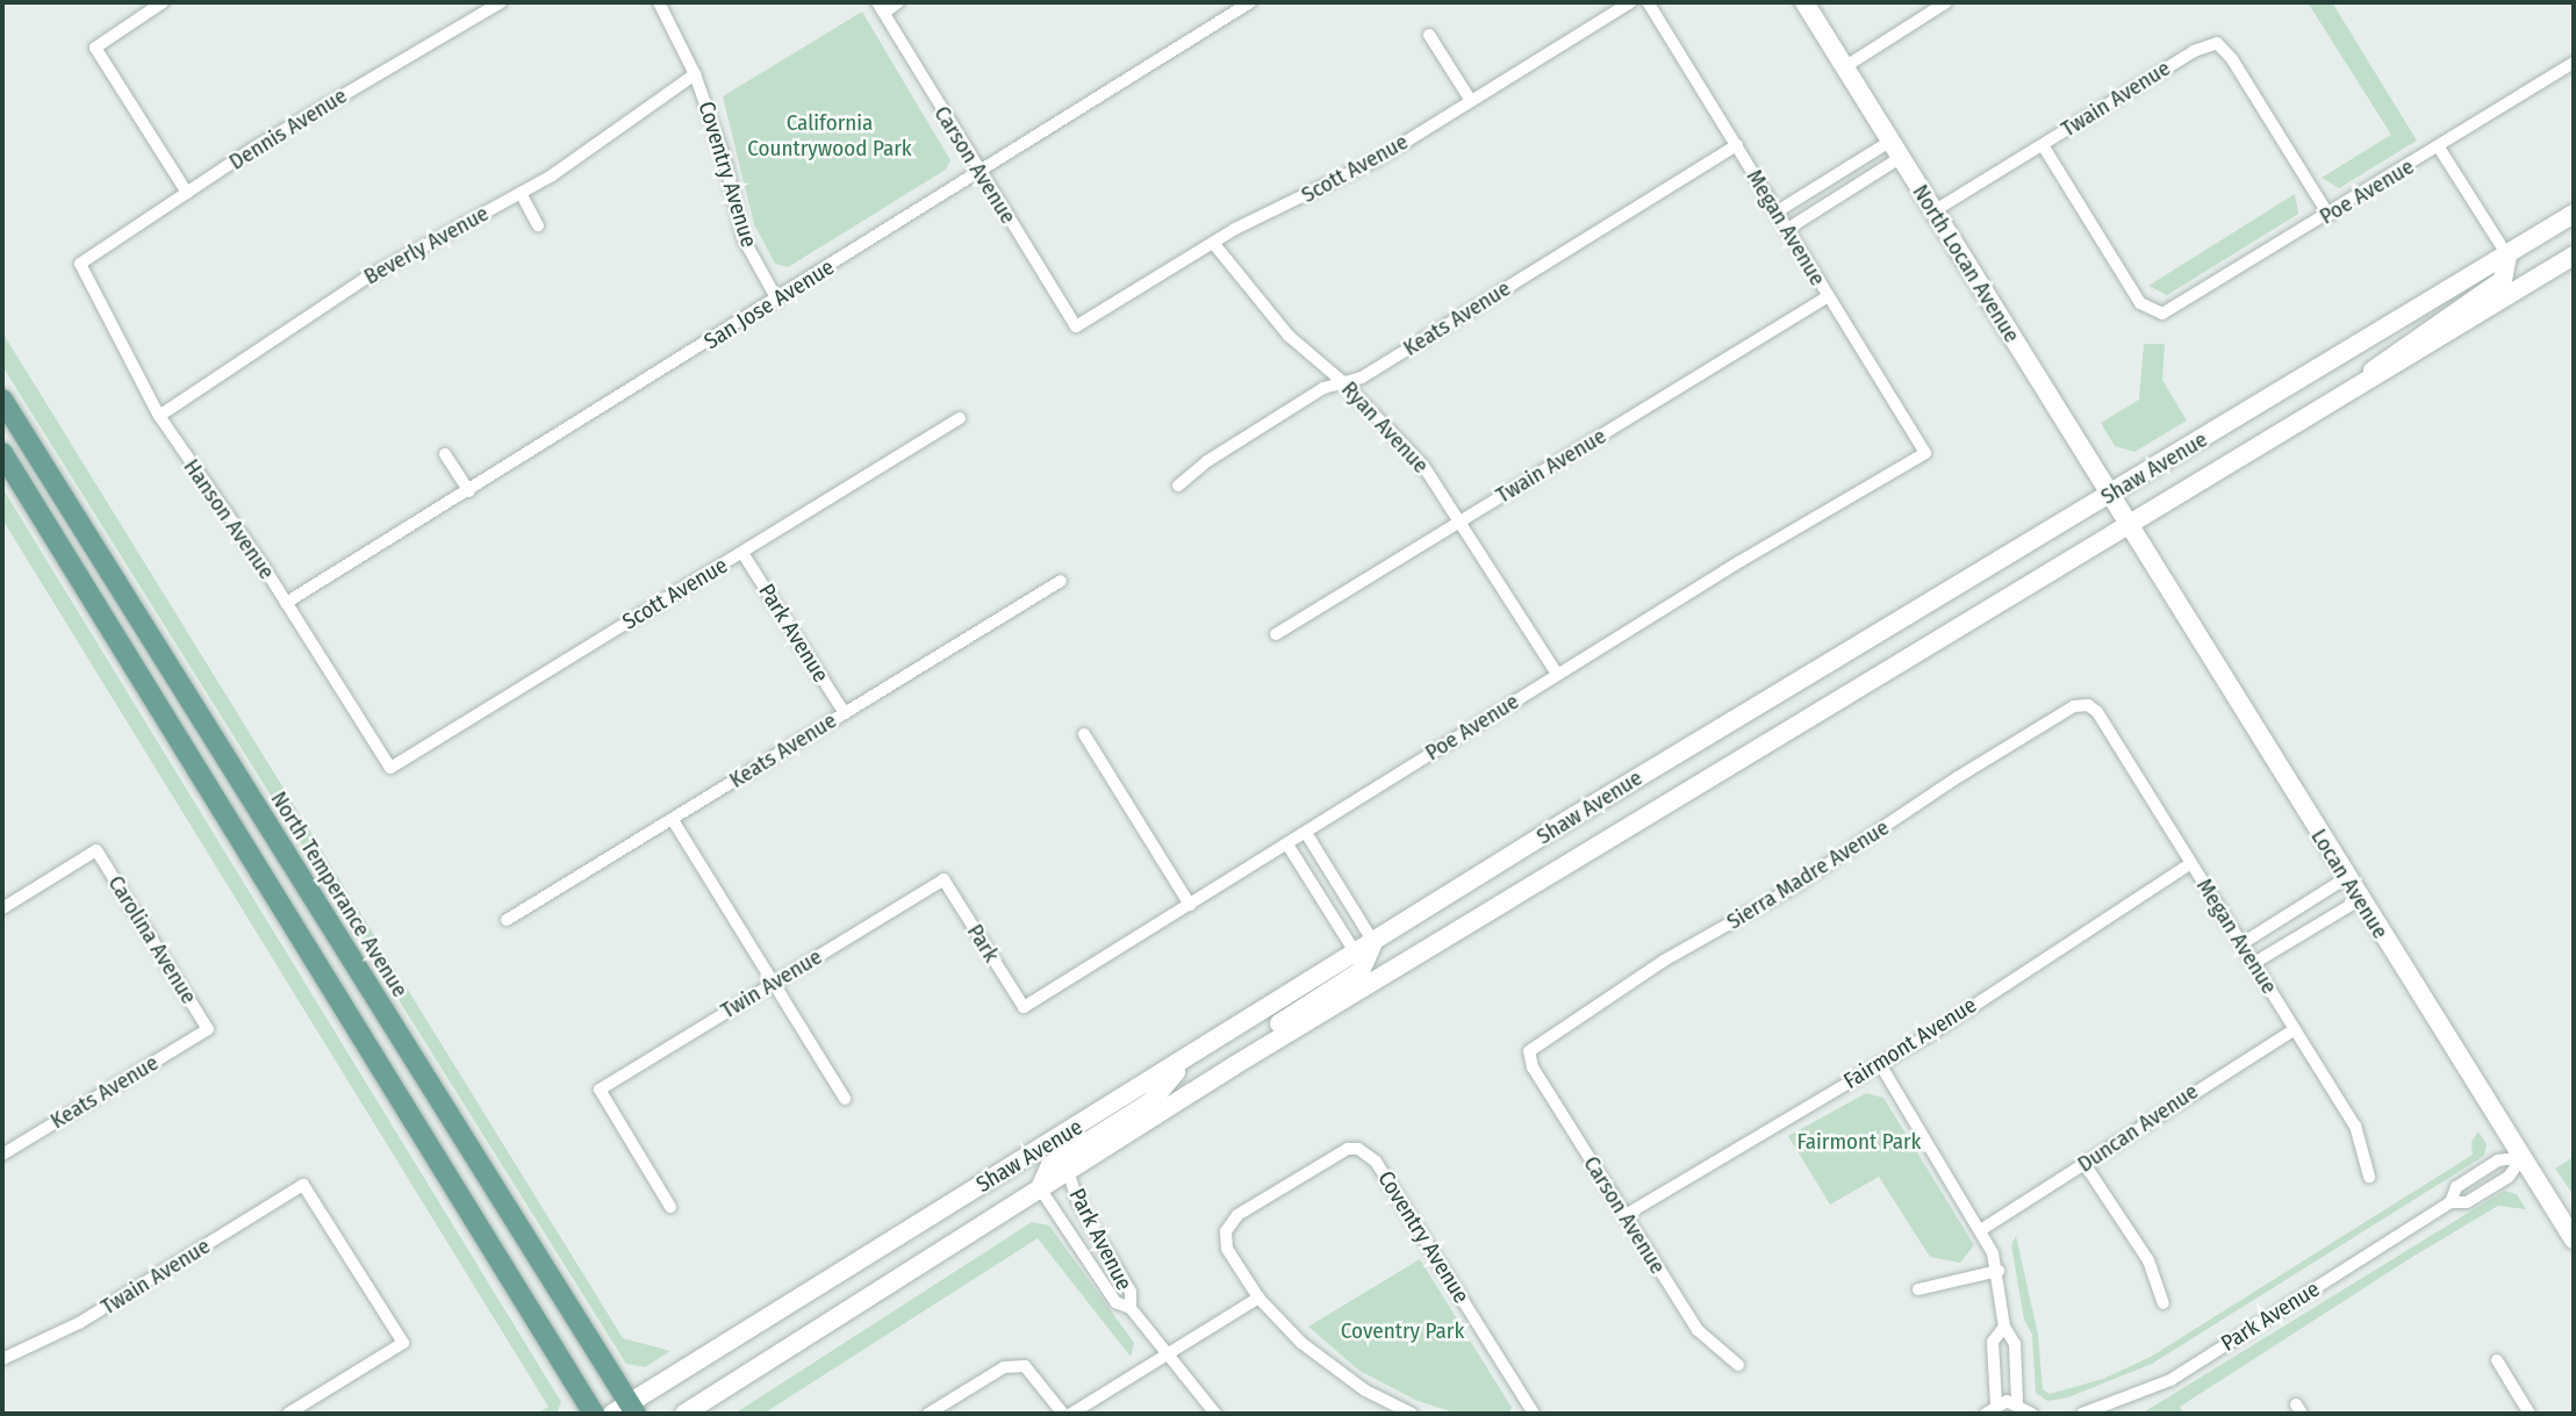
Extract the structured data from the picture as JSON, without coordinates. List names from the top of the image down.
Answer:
{
  "streets": {
    "main road": [
      "North Locan Avenue",
      "Shaw Avenue",
      "Locan Avenue",
      "North Temperance Avenue"
    ],
    "street": [
      "Twain Avenue",
      "Dennis Avenue",
      "Carson Avenue",
      "Scott Avenue",
      "Coventry Avenue",
      "Poe Avenue",
      "Megan Avenue",
      "Beverly Avenue",
      "San Jose Avenue",
      "Keats Avenue",
      "Ryan Avenue",
      "Hanson Avenue",
      "Park Avenue",
      "Sierra Madre Avenue",
      "Carolina Avenue",
      "Park",
      "Twin Avenue",
      "Fairmont Avenue",
      "Duncan Avenue"
    ]
  },
  "crossings": [
    ["Twain Avenue", "Poe Avenue"],
    ["Twain Avenue", "Megan Avenue"],
    ["Twain Avenue", "North Locan Avenue"],
    ["Twain Avenue", "Ryan Avenue"],
    ["Dennis Avenue", "Hanson Avenue"],
    ["Carson Avenue", "Scott Avenue"],
    ["Carson Avenue", "San Jose Avenue"],
    ["Carson Avenue", "Sierra Madre Avenue"],
    ["Carson Avenue", "Fairmont Avenue"],
    ["Scott Avenue", "Ryan Avenue"],
    ["Scott Avenue", "Hanson Avenue"],
    ["Scott Avenue", "Park Avenue"],
    ["Coventry Avenue", "Beverly Avenue"],
    ["Coventry Avenue", "San Jose Avenue"],
    ["Poe Avenue", "Megan Avenue"],
    ["Poe Avenue", "Ryan Avenue"],
    ["Poe Avenue", "Park"],
    ["Megan Avenue", "Keats Avenue"],
    ["Megan Avenue", "Sierra Madre Avenue"],
    ["Megan Avenue", "Fairmont Avenue"],
    ["Megan Avenue", "Duncan Avenue"],
    ["Beverly Avenue", "Hanson Avenue"],
    ["North Locan Avenue", "Shaw Avenue"],
    ["North Locan Avenue", "Locan Avenue"],
    ["San Jose Avenue", "Hanson Avenue"],
    ["Keats Avenue", "Ryan Avenue"],
    ["Keats Avenue", "Park Avenue"],
    ["Keats Avenue", "Carolina Avenue"],
    ["Shaw Avenue", "Park Avenue"],
    ["Shaw Avenue", "Locan Avenue"],
    ["Shaw Avenue", "North Temperance Avenue"],
    ["Park Avenue", "Locan Avenue"],
    ["Park", "Twin Avenue"]
  ],
  "parks": ["California Countrywood Park", "Fairmont Park", "Coventry Park"]
}
